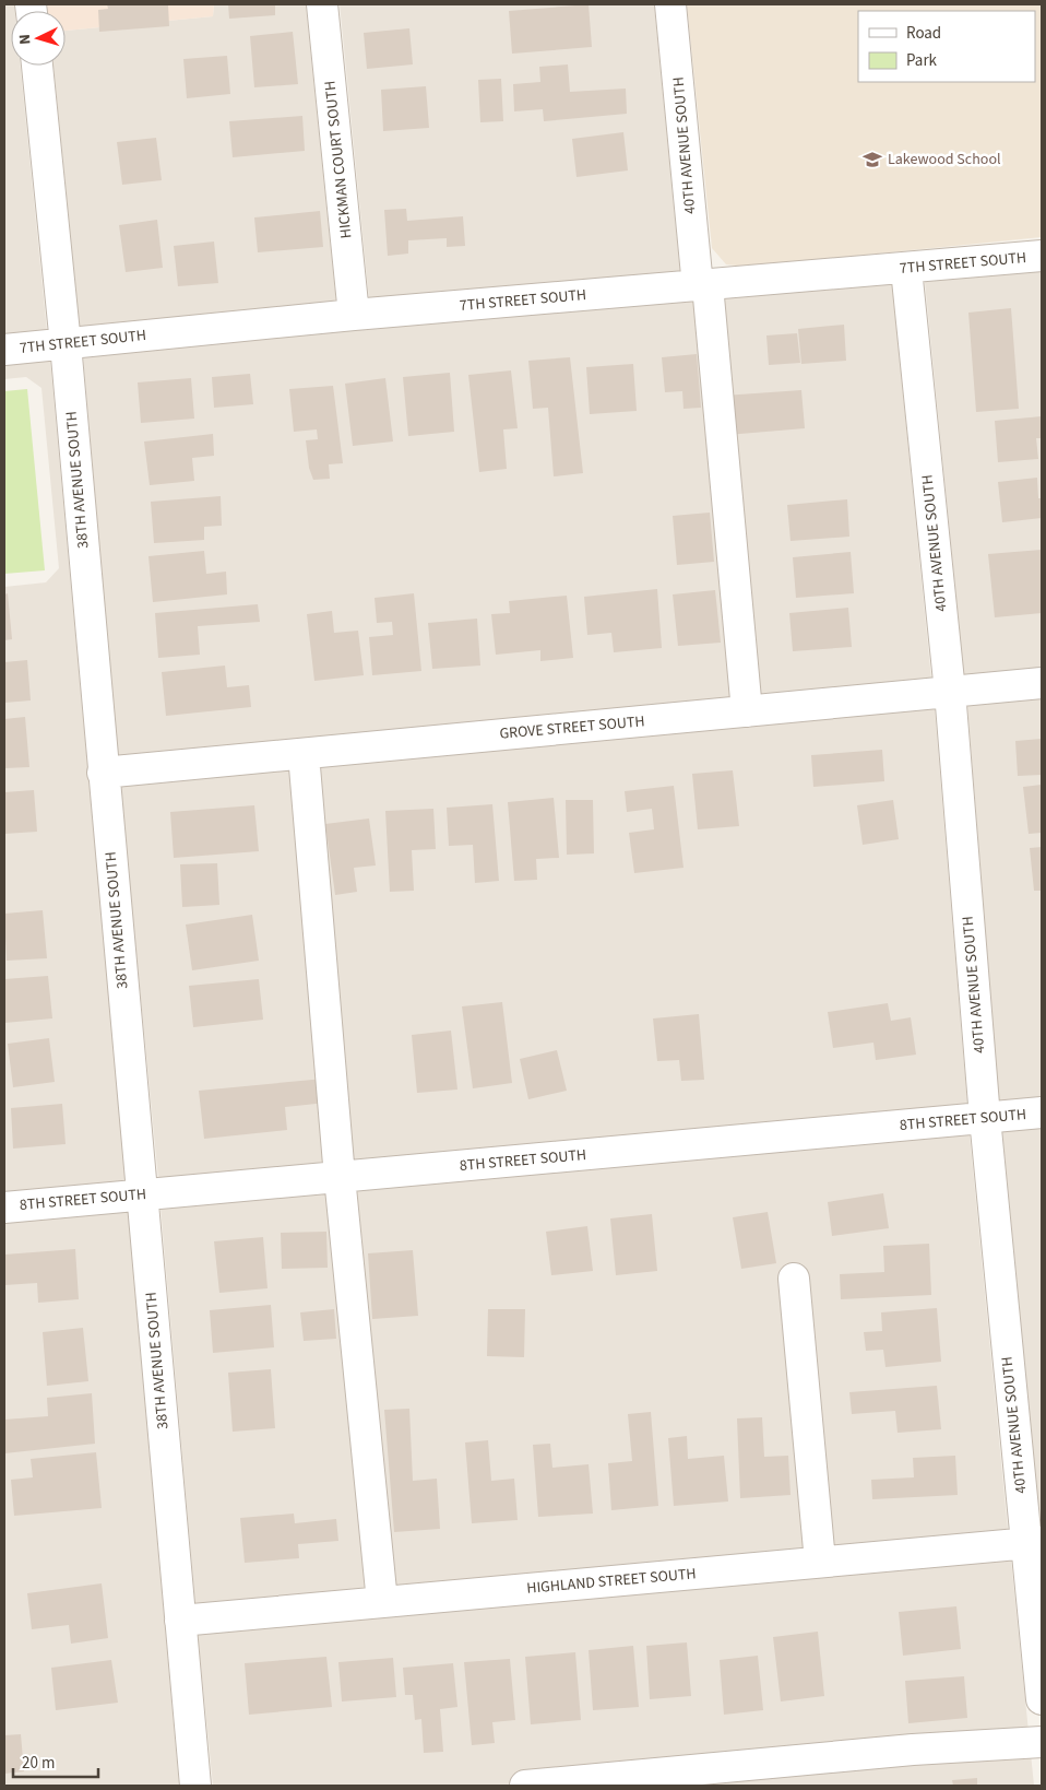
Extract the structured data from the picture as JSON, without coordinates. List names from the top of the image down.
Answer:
{
  "streets": {
    "street": [
      "40TH AVENUE SOUTH",
      "HICKMAN COURT SOUTH",
      "7TH STREET SOUTH",
      "38TH AVENUE SOUTH",
      "GROVE STREET SOUTH",
      "8TH STREET SOUTH",
      "HIGHLAND STREET SOUTH"
    ]
  },
  "crossings": [
    ["40TH AVENUE SOUTH", "7TH STREET SOUTH"],
    ["40TH AVENUE SOUTH", "GROVE STREET SOUTH"],
    ["40TH AVENUE SOUTH", "8TH STREET SOUTH"],
    ["40TH AVENUE SOUTH", "HIGHLAND STREET SOUTH"],
    ["HICKMAN COURT SOUTH", "7TH STREET SOUTH"],
    ["7TH STREET SOUTH", "38TH AVENUE SOUTH"],
    ["38TH AVENUE SOUTH", "GROVE STREET SOUTH"],
    ["38TH AVENUE SOUTH", "8TH STREET SOUTH"],
    ["38TH AVENUE SOUTH", "HIGHLAND STREET SOUTH"]
  ],
  "places": {
    "school or university": ["Lakewood School"]
  },
  "legend": ["Road", "Park"],
  "scale_bar": "20 m",
  "north": "left"
}
